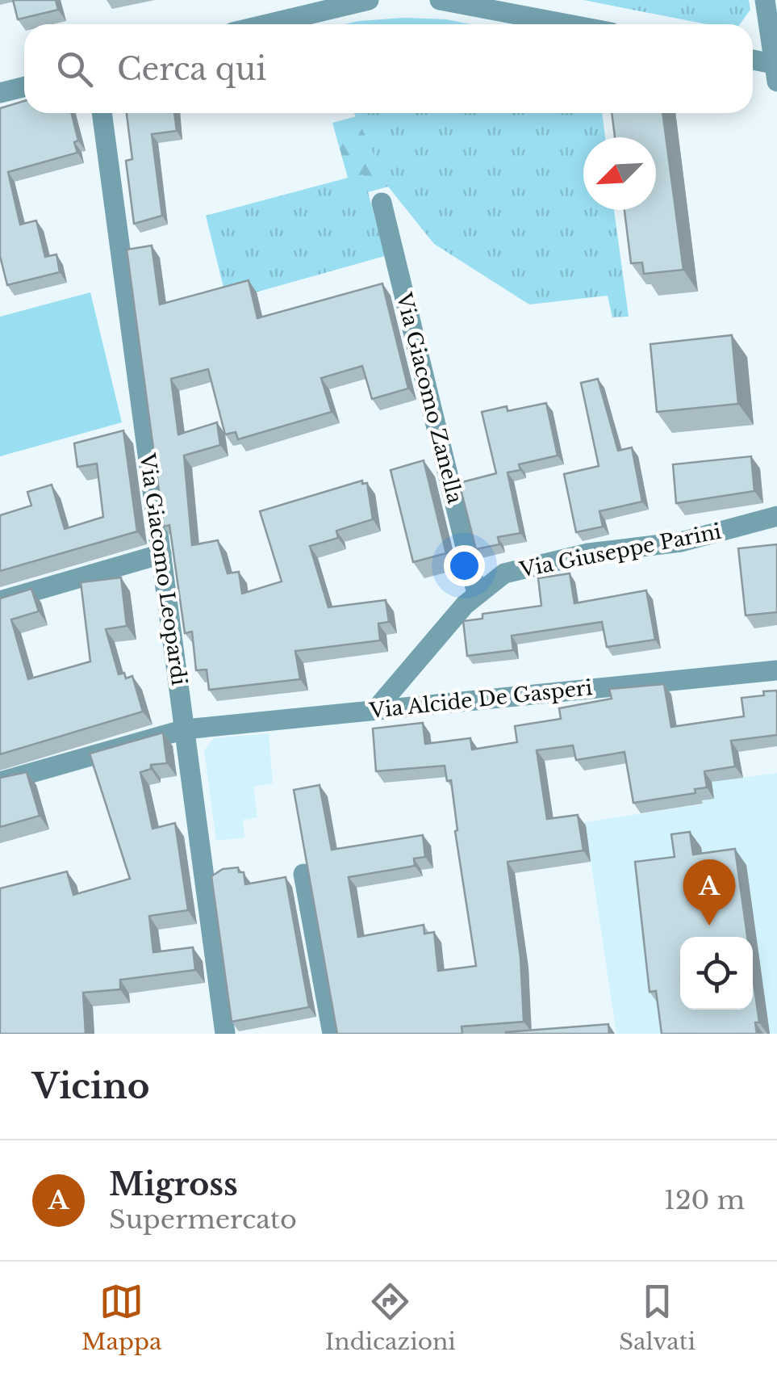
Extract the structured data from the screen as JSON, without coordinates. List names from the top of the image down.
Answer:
{
  "streets": {
    "street": [
      "Via Giacomo Zanella",
      "Via Giuseppe Parini",
      "Via Giacomo Leopardi",
      "Via Alcide De Gasperi"
    ]
  },
  "crossings": [
    ["Via Giacomo Zanella", "Via Giuseppe Parini"],
    ["Via Giuseppe Parini", "Via Alcide De Gasperi"],
    ["Via Giacomo Leopardi", "Via Alcide De Gasperi"]
  ],
  "north": "bottom left",
  "page": {
    "search": "Cerca qui",
    "pins": "A",
    "heading": "Vicino",
    "list": [
      {
        "mark": "A",
        "name": "Migross",
        "note": "Supermercato",
        "value": "120 m"
      }
    ],
    "nav": ["Mappa", "Indicazioni", "Salvati"]
  }
}
